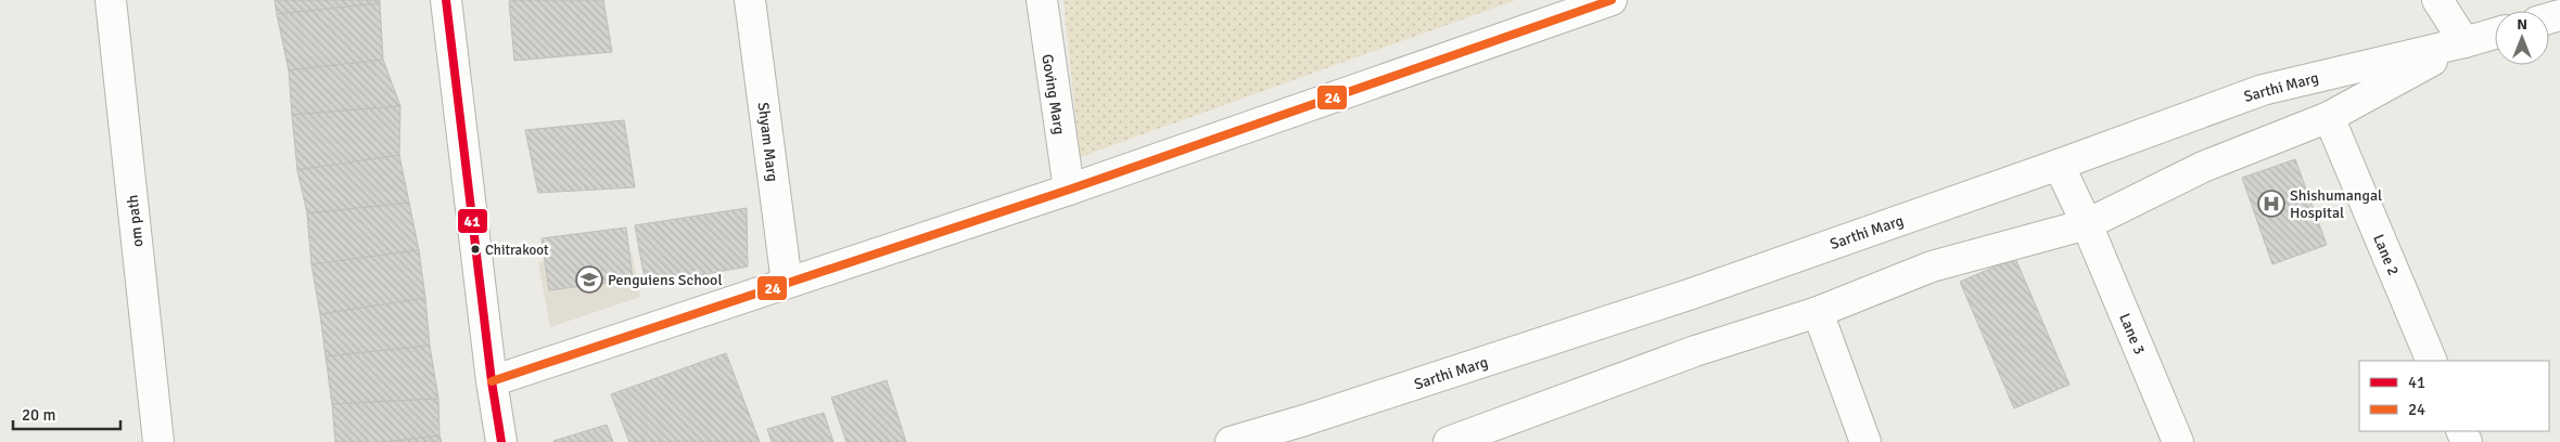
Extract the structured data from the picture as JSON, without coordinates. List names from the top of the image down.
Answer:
{
  "streets": {
    "street": [
      "Sarthi Marg",
      "Goving Marg",
      "Shyam Marg",
      "om path",
      "Lane 2",
      "Lane 3"
    ]
  },
  "crossings": [
    ["Sarthi Marg", "Lane 3"]
  ],
  "places": {
    "hospital": ["Shishumangal Hospital"],
    "other": ["Chitrakoot"],
    "school or university": ["Penguiens School"]
  },
  "lines": ["transit line 41", "transit line 24"],
  "legend": ["41", "24"],
  "scale_bar": "20 m",
  "north": "top"
}
